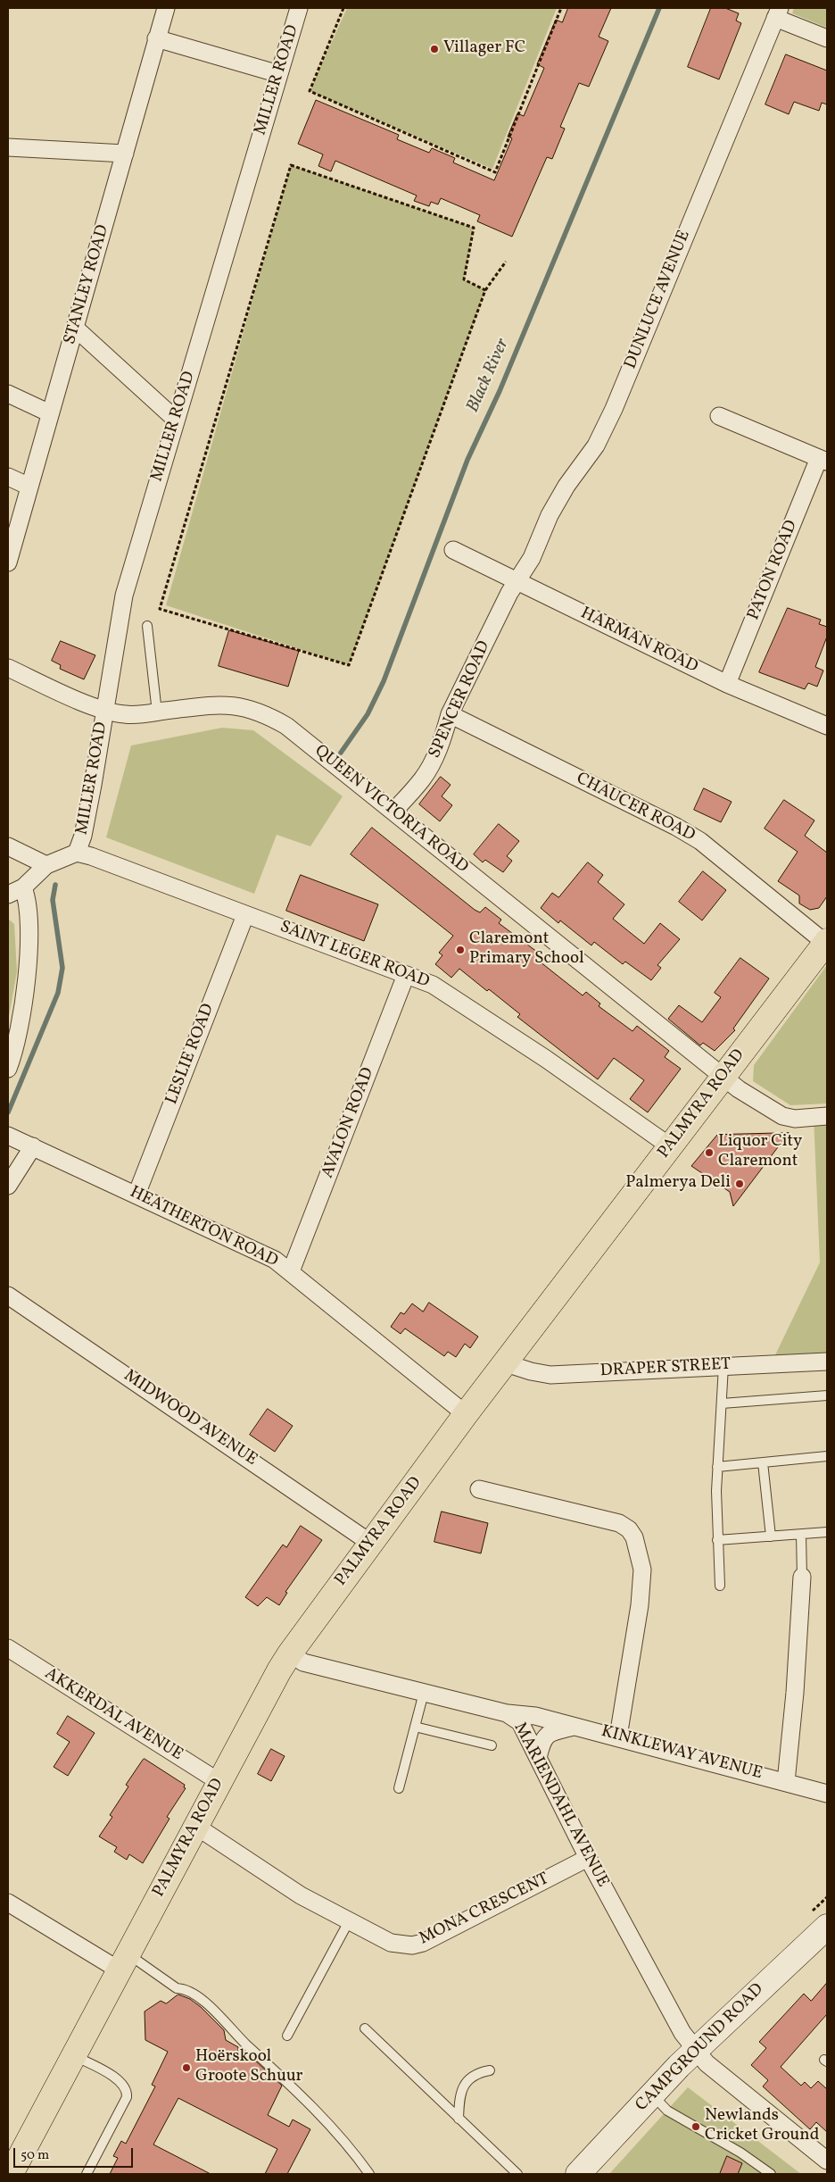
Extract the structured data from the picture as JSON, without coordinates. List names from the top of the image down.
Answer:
{
  "streets": {
    "main road": ["PALMYRA ROAD", "CAMPGROUND ROAD"],
    "street": [
      "MILLER ROAD",
      "STANLEY ROAD",
      "DUNLUCE AVENUE",
      "PATON ROAD",
      "HARMAN ROAD",
      "SPENCER ROAD",
      "CHAUCER ROAD",
      "QUEEN VICTORIA ROAD",
      "SAINT LEGER ROAD",
      "LESLIE ROAD",
      "AVALON ROAD",
      "HEATHERTON ROAD",
      "DRAPER STREET",
      "MIDWOOD AVENUE",
      "AKKERDAL AVENUE",
      "KINKLEWAY AVENUE",
      "MARIENDAHL AVENUE",
      "MONA CRESCENT"
    ]
  },
  "crossings": [
    ["MILLER ROAD", "QUEEN VICTORIA ROAD"],
    ["MILLER ROAD", "SAINT LEGER ROAD"],
    ["DUNLUCE AVENUE", "HARMAN ROAD"],
    ["DUNLUCE AVENUE", "SPENCER ROAD"],
    ["PATON ROAD", "HARMAN ROAD"],
    ["HARMAN ROAD", "SPENCER ROAD"],
    ["SPENCER ROAD", "CHAUCER ROAD"],
    ["SPENCER ROAD", "QUEEN VICTORIA ROAD"],
    ["CHAUCER ROAD", "PALMYRA ROAD"],
    ["QUEEN VICTORIA ROAD", "PALMYRA ROAD"],
    ["SAINT LEGER ROAD", "LESLIE ROAD"],
    ["SAINT LEGER ROAD", "PALMYRA ROAD"],
    ["SAINT LEGER ROAD", "AVALON ROAD"],
    ["LESLIE ROAD", "HEATHERTON ROAD"],
    ["PALMYRA ROAD", "HEATHERTON ROAD"],
    ["PALMYRA ROAD", "DRAPER STREET"],
    ["PALMYRA ROAD", "MIDWOOD AVENUE"],
    ["PALMYRA ROAD", "AKKERDAL AVENUE"],
    ["PALMYRA ROAD", "MARIENDAHL AVENUE"],
    ["PALMYRA ROAD", "MONA CRESCENT"],
    ["AVALON ROAD", "HEATHERTON ROAD"],
    ["KINKLEWAY AVENUE", "MARIENDAHL AVENUE"],
    ["MARIENDAHL AVENUE", "MONA CRESCENT"],
    ["MARIENDAHL AVENUE", "CAMPGROUND ROAD"]
  ],
  "water": ["Black River"],
  "places": [
    "Villager FC",
    "Claremont Primary School",
    "Liquor City Claremont",
    "Palmerya Deli",
    "Hoërskool Groote Schuur",
    "Newlands Cricket Ground"
  ],
  "scale_bar": "50 m"
}
